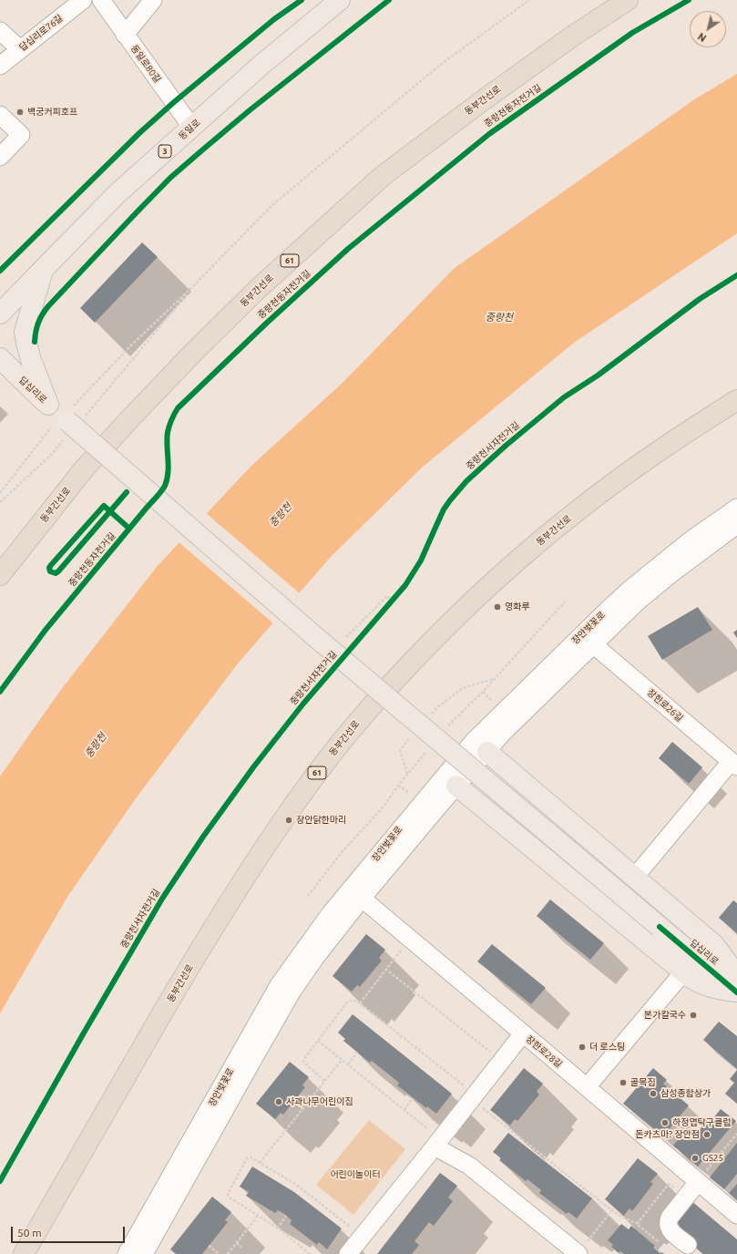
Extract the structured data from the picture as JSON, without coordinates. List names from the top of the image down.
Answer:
{
  "streets": {
    "highway": ["동부간선로", "61"],
    "main road": ["동일로", "3", "답십리로"],
    "street": [
      "답십리로76길",
      "동일로80길",
      "장안벚꽃로",
      "장한로26길",
      "장한로28길"
    ],
    "cycle path": ["중랑천동자전거길", "중랑천서자전거길"]
  },
  "crossings": [
    ["동일로80길", "동일로"],
    ["장안벚꽃로", "장한로26길"],
    ["장안벚꽃로", "장한로28길"]
  ],
  "water": ["중랑천"],
  "parks": ["어린이놀이터"],
  "places": [
    "백궁커피호프",
    "영화루",
    "장안닭한마리",
    "본가칼국수",
    "더 로스팅",
    "골목집",
    "삼성종합상가",
    "사과나무어린이집",
    "하정엽탁구클럽",
    "돈카츠마? 장안점",
    "GS25"
  ],
  "scale_bar": "50 m",
  "north": "bottom left"
}
